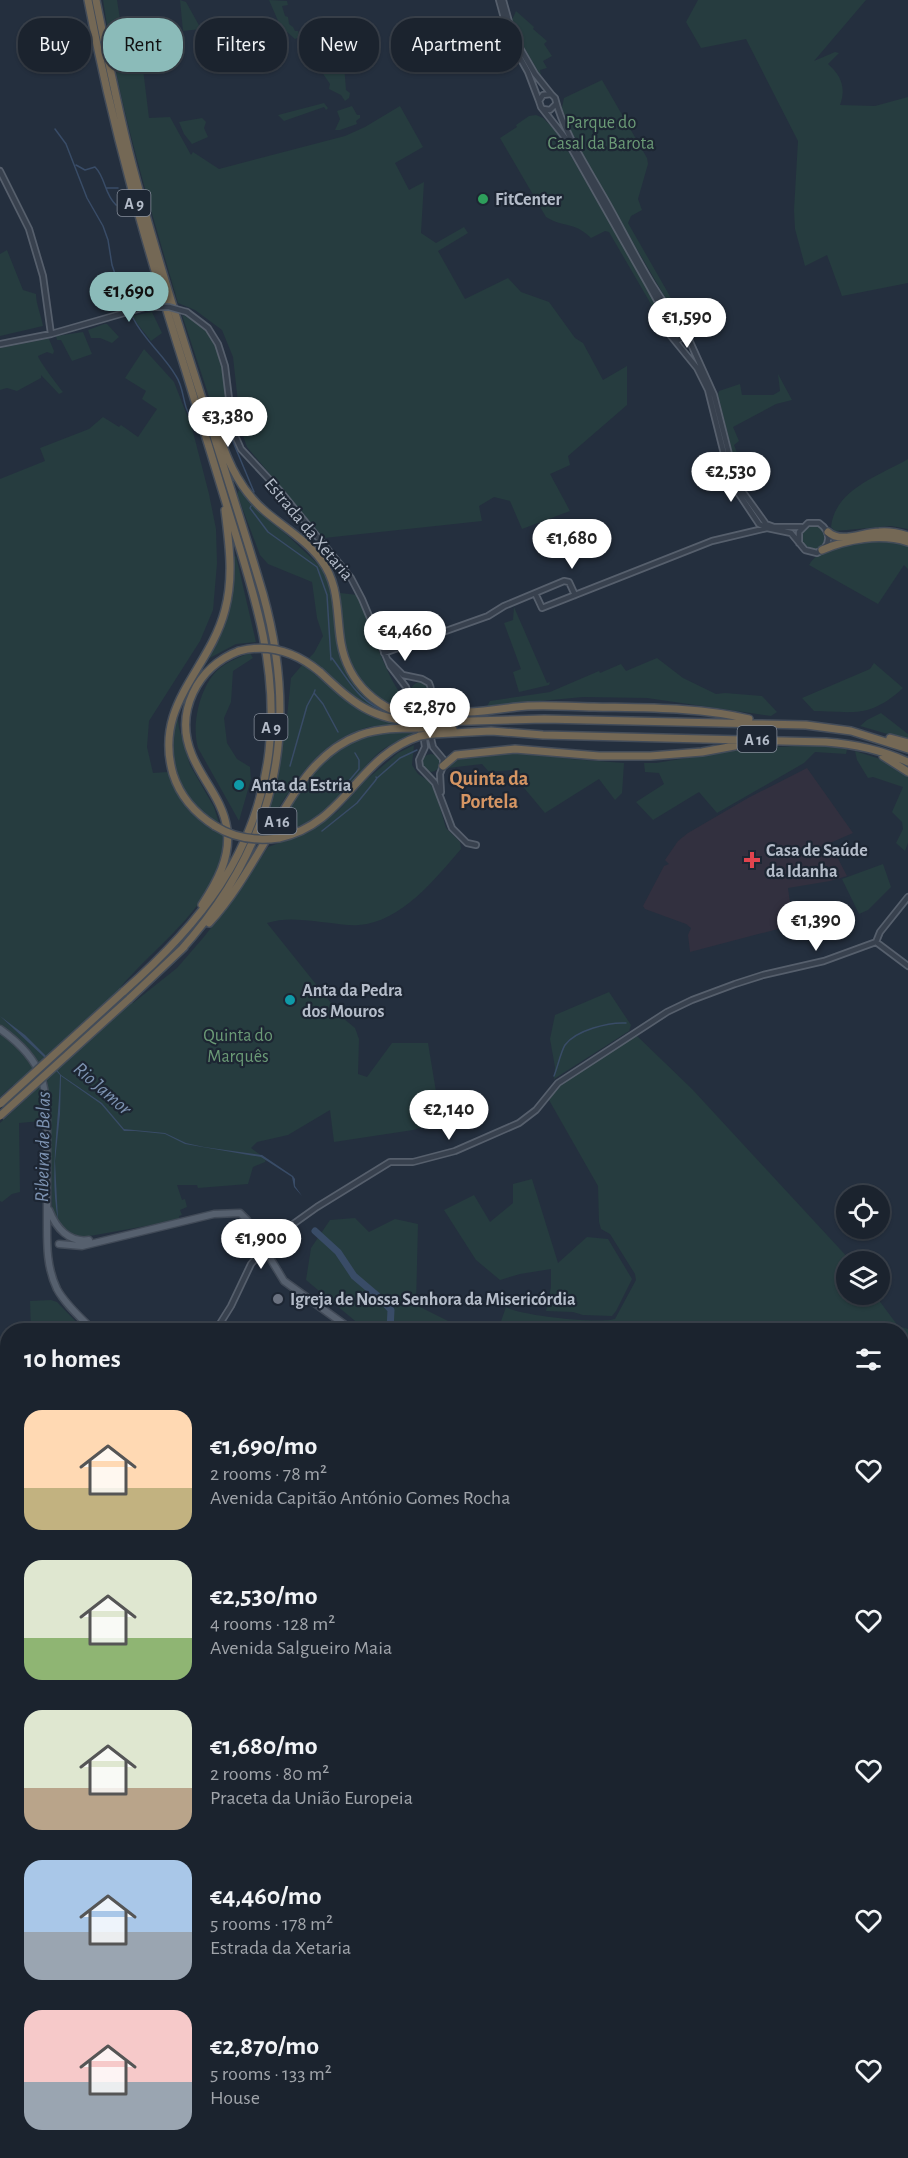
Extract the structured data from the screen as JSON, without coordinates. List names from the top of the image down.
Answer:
{
  "streets": {
    "highway": ["A 9", "A 16"],
    "street": ["Estrada da Xetaria"]
  },
  "crossings": [
    ["A 9", "A 16"],
    ["Estrada da Xetaria", "A 16"]
  ],
  "districts": ["Quinta da Portela"],
  "water": ["Rio Jamor", "Ribeira de Belas"],
  "parks": ["Parque do Casal da Barota", "Quinta do Marquês"],
  "places": {
    "other": [
      "FitCenter",
      "Anta da Estria",
      "Anta da Pedra dos Mouros",
      "Igreja de Nossa Senhora da Misericórdia"
    ],
    "health": ["Casa de Saúde da Idanha"]
  },
  "page": {
    "chip": [
      "Buy",
      "Rent",
      "Filters",
      "New",
      "Apartment"
    ],
    "price": [
      "€1,690",
      "€1,590",
      "€3,380",
      "€2,530",
      "€1,680",
      "€4,460",
      "€2,870",
      "€1,390",
      "€2,140",
      "€1,900"
    ],
    "heading": "10 homes",
    "list": [
      {
        "name": "€1,690/mo",
        "note": "2 rooms · 78 m² · Avenida Capitão António Gomes Rocha"
      },
      {
        "name": "€2,530/mo",
        "note": "4 rooms · 128 m² · Avenida Salgueiro Maia"
      },
      {
        "name": "€1,680/mo",
        "note": "2 rooms · 80 m² · Praceta da União Europeia"
      },
      {
        "name": "€4,460/mo",
        "note": "5 rooms · 178 m² · Estrada da Xetaria"
      },
      {
        "name": "€2,870/mo",
        "note": "5 rooms · 133 m² · House"
      }
    ]
  }
}
